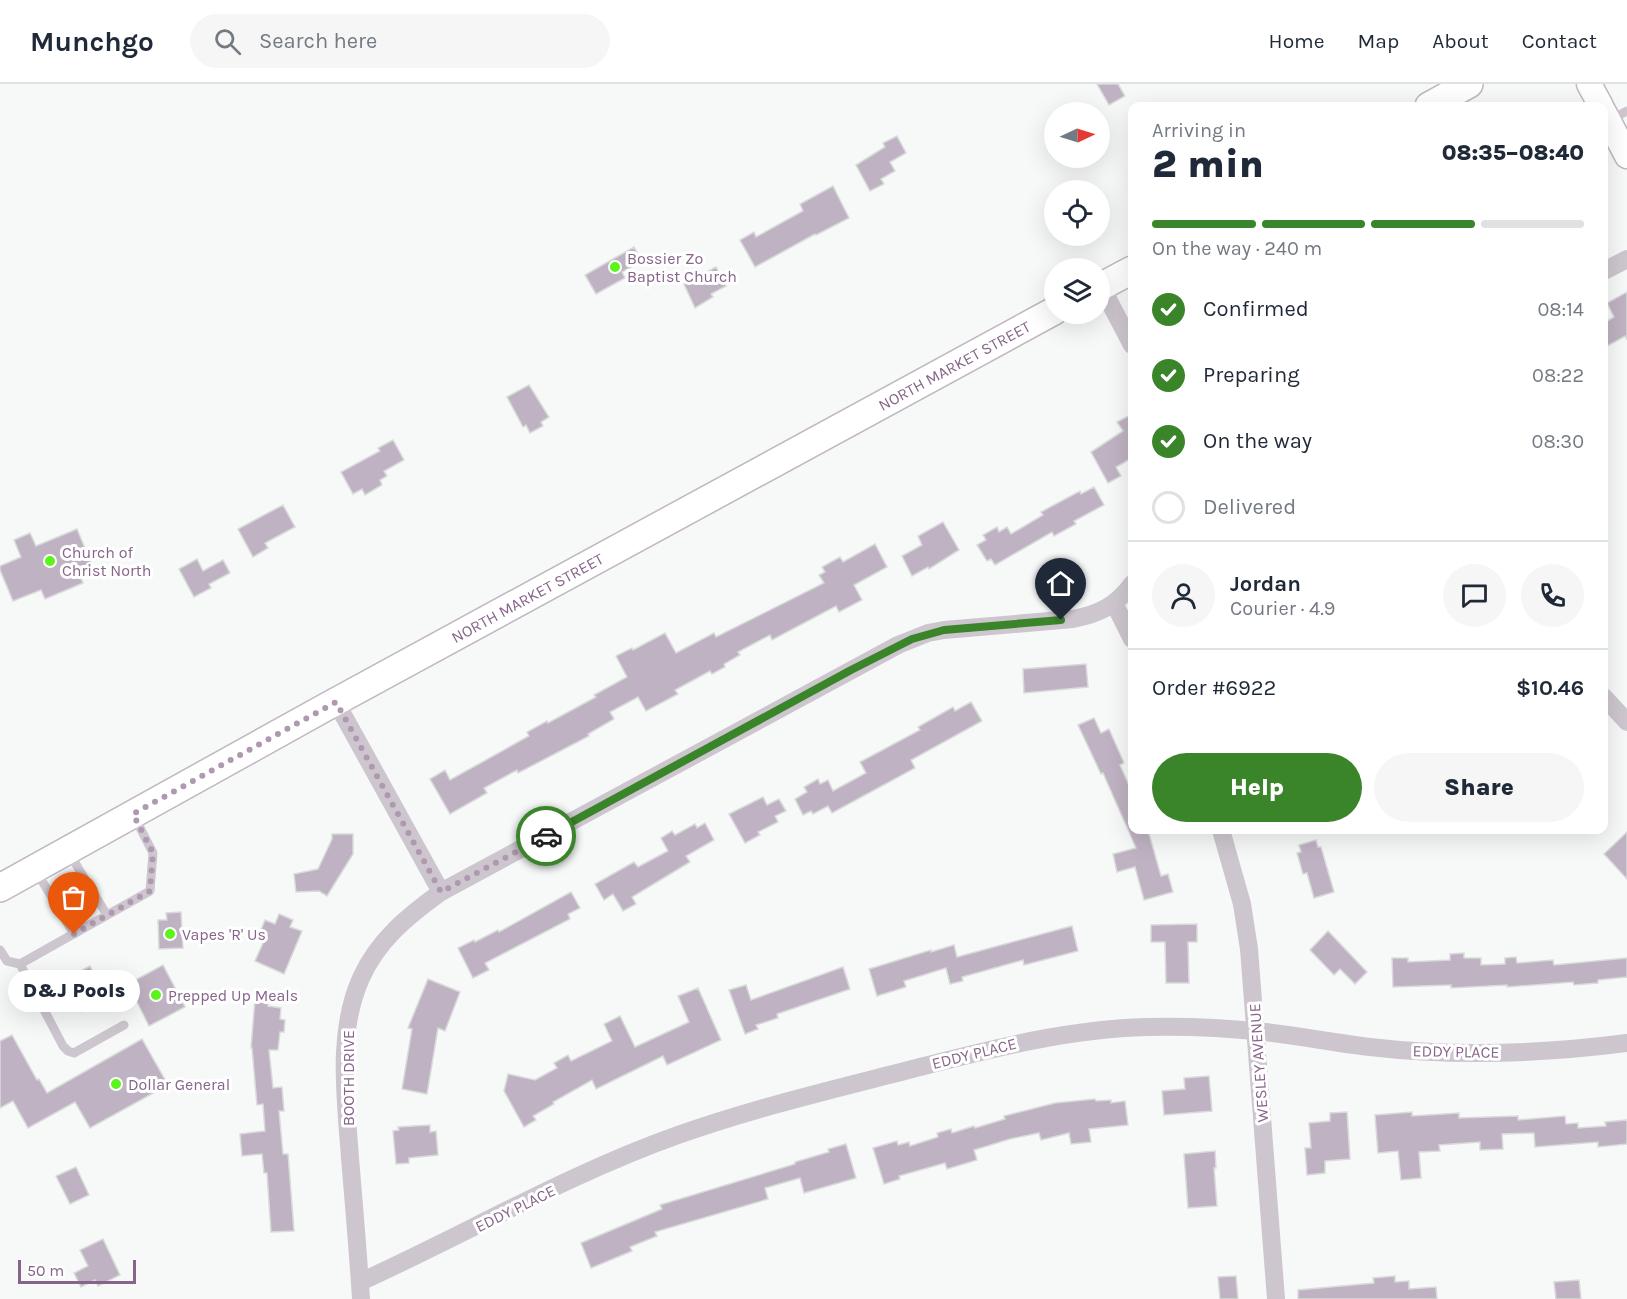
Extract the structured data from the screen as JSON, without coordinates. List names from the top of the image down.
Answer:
{
  "streets": {
    "main road": ["NORTH MARKET STREET"],
    "street": ["EDDY PLACE", "WESLEY AVENUE", "BOOTH DRIVE"]
  },
  "crossings": [
    ["EDDY PLACE", "WESLEY AVENUE"],
    ["EDDY PLACE", "BOOTH DRIVE"]
  ],
  "places": [
    "Bossier Zo Baptist Church",
    "Church of Christ North",
    "D&J Pools",
    "Vapes 'R' Us",
    "Prepped Up Meals",
    "Dollar General"
  ],
  "scale_bar": "50 m",
  "north": "right",
  "page": {
    "header": "Munchgo",
    "search": "Search here",
    "nav": [
      "Home",
      "Map",
      "About",
      "Contact"
    ],
    "heading": ["2 min", "Arriving in", "08:35–08:40"],
    "panel": [
      "Jordan",
      "Courier · 4.9",
      "Order #6922",
      "$10.46"
    ],
    "bar": "On the way · 240 m",
    "list": [
      ["Confirmed", "08:14"],
      ["Preparing", "08:22"],
      ["On the way", "08:30"],
      "Delivered"
    ],
    "buttons": ["Help", "Share"],
    "bubble": "D&J Pools",
    "scale": "50 m"
  }
}
